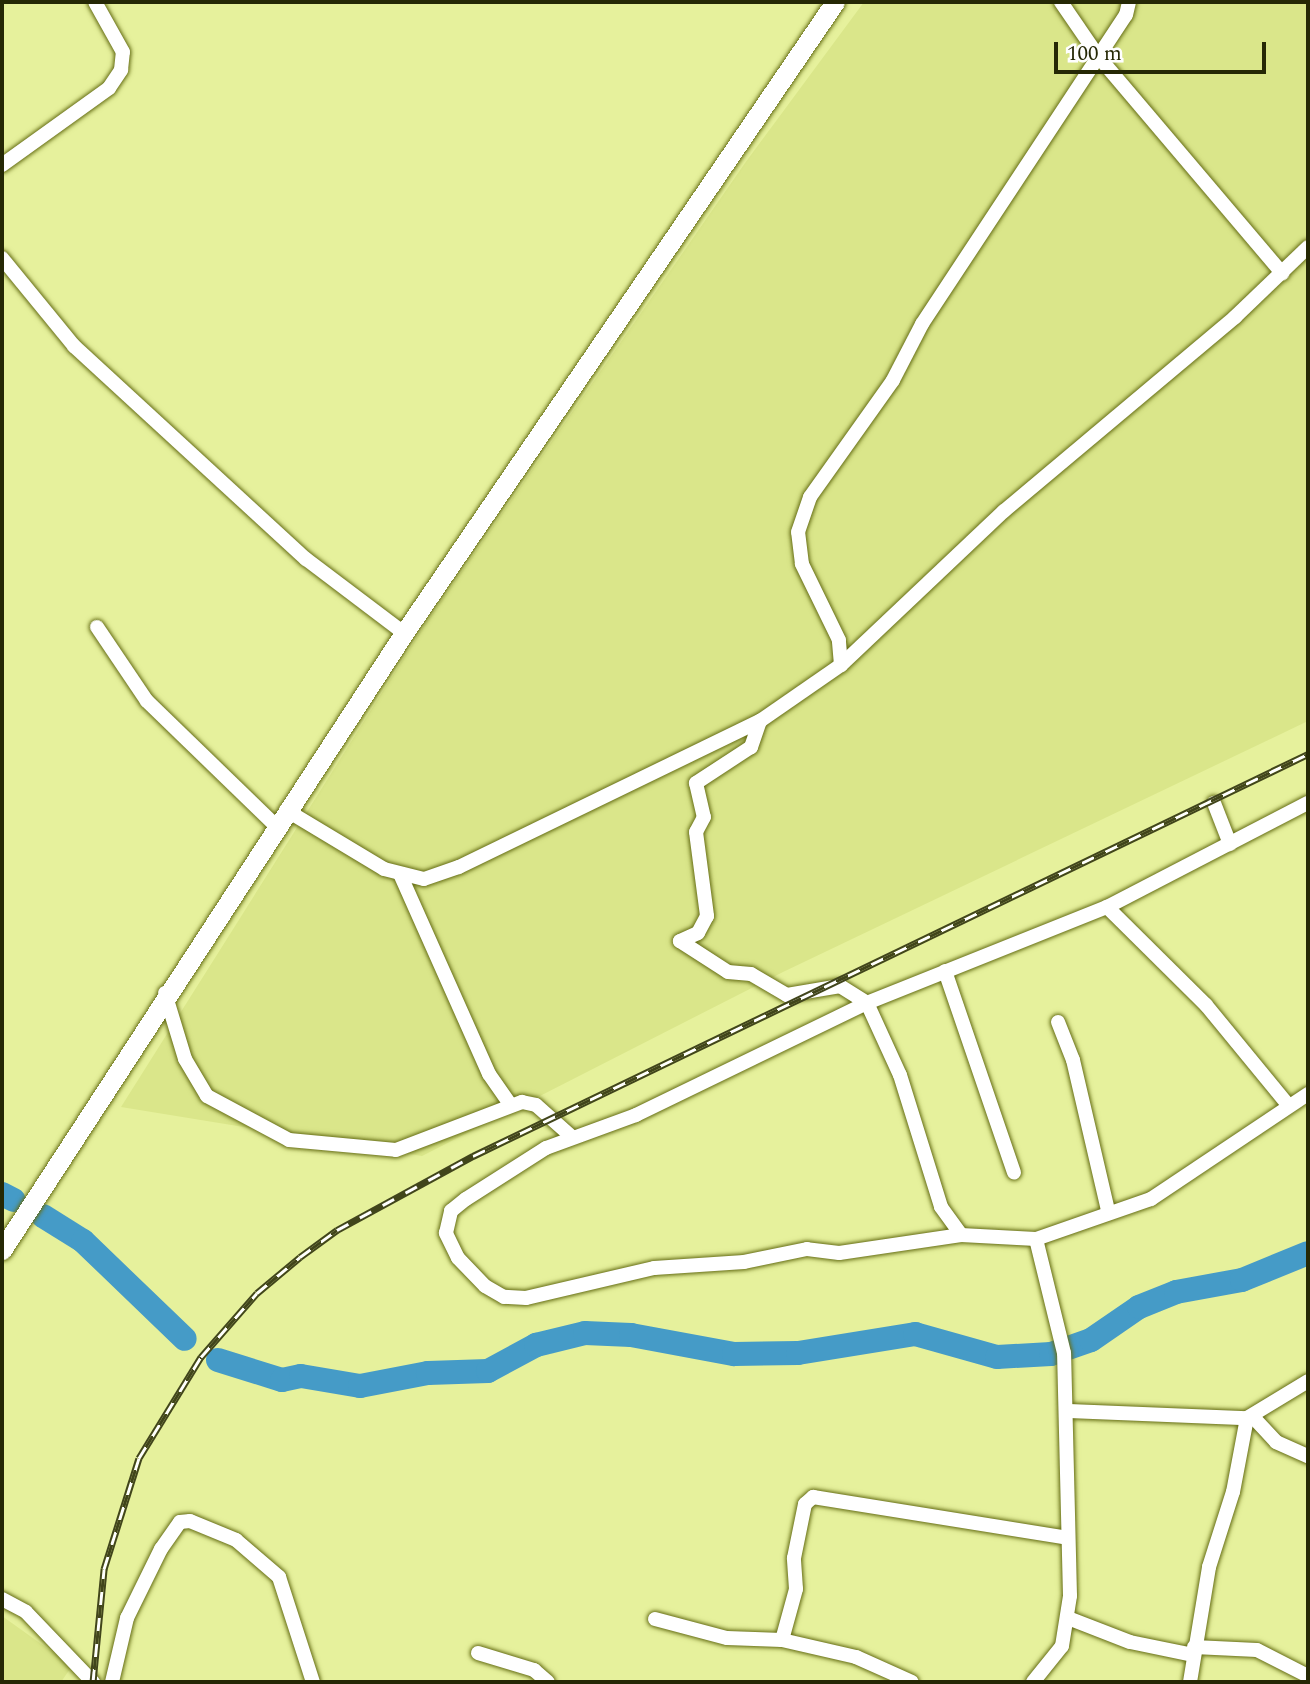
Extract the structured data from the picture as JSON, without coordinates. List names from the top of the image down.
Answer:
{
  "scale_bar": "100 m"
}
